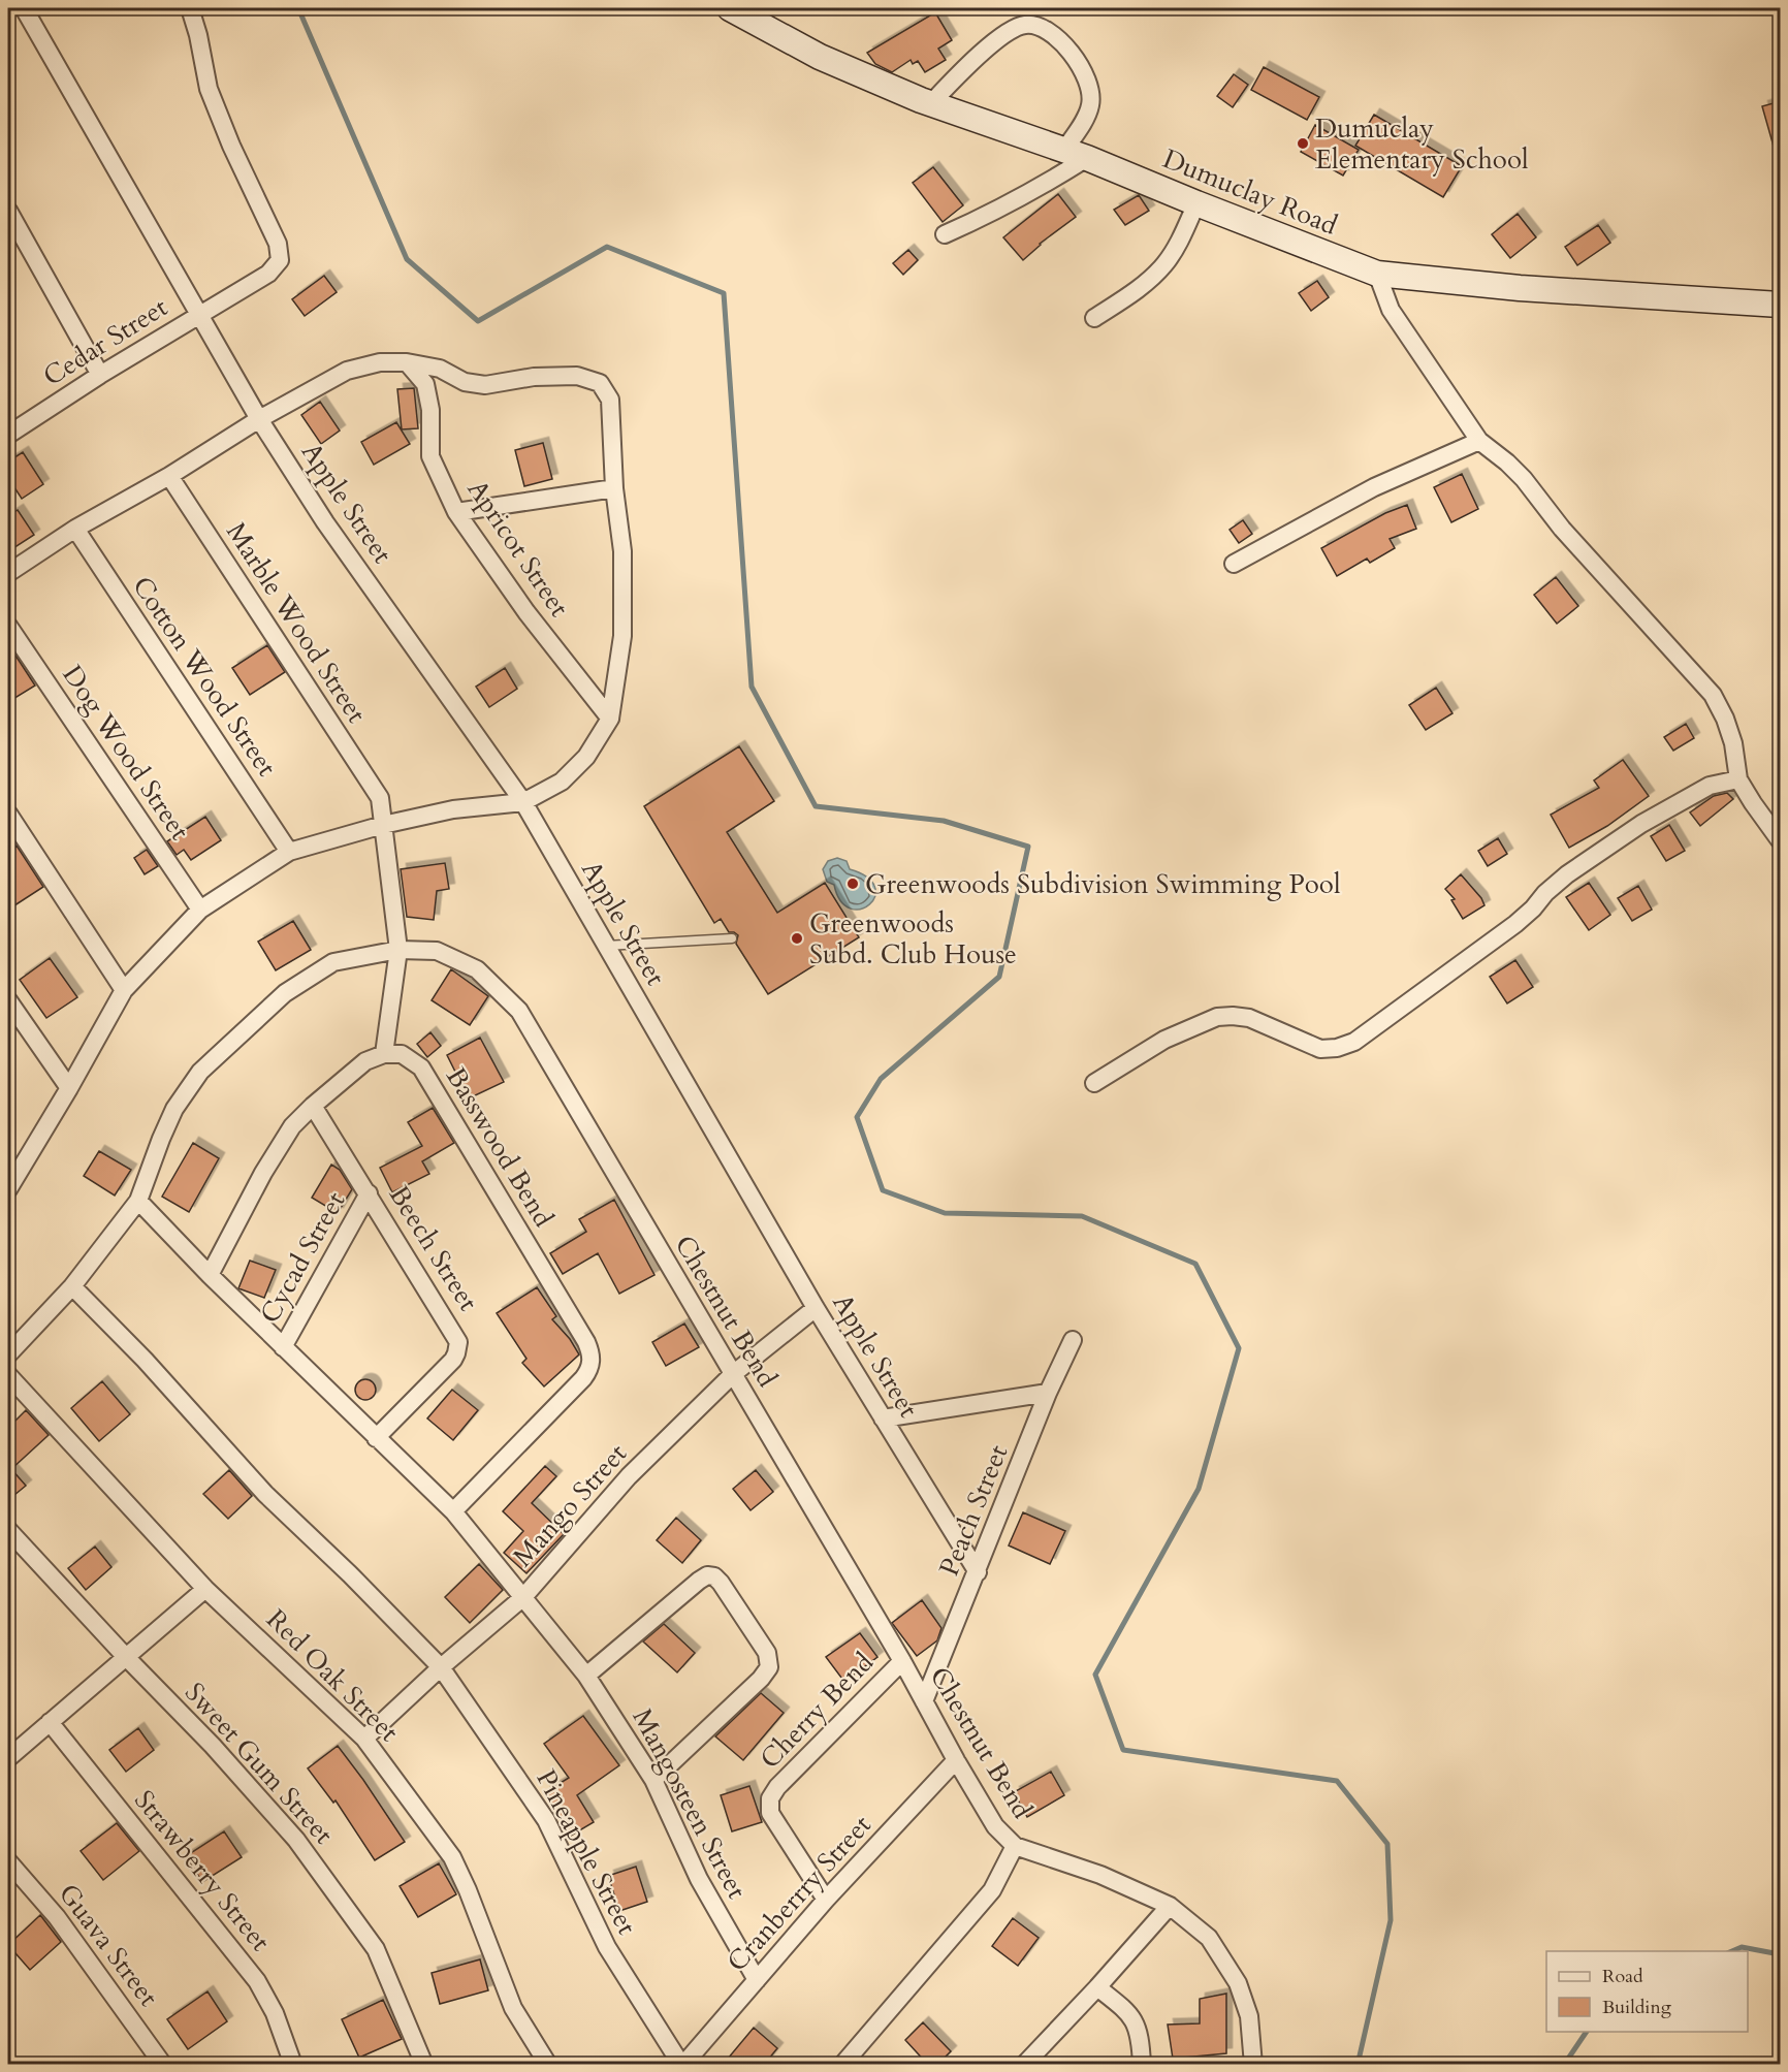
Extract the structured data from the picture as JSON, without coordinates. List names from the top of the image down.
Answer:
{
  "streets": {
    "street": [
      "Dumuclay Road",
      "Cedar Street",
      "Apple Street",
      "Apricot Street",
      "Marble Wood Street",
      "Cotton Wood Street",
      "Dog Wood Street",
      "Basswood Bend",
      "Beech Street",
      "Cycad Street",
      "Chestnut Bend",
      "Mango Street",
      "Peach Street",
      "Red Oak Street",
      "Cherry Bend",
      "Sweet Gum Street",
      "Mangosteen Street",
      "Pineapple Street",
      "Strawberry Street",
      "Cranberrry Street",
      "Guava Street"
    ]
  },
  "crossings": [
    ["Cedar Street", "Apple Street"],
    ["Apple Street", "Mango Street"],
    ["Apple Street", "Peach Street"],
    ["Basswood Bend", "Mangosteen Street"],
    ["Beech Street", "Cycad Street"],
    ["Beech Street", "Mangosteen Street"],
    ["Cycad Street", "Mangosteen Street"],
    ["Chestnut Bend", "Mango Street"],
    ["Chestnut Bend", "Peach Street"],
    ["Chestnut Bend", "Cherry Bend"],
    ["Chestnut Bend", "Mangosteen Street"],
    ["Chestnut Bend", "Pineapple Street"],
    ["Chestnut Bend", "Cranberrry Street"],
    ["Mango Street", "Red Oak Street"],
    ["Mango Street", "Mangosteen Street"],
    ["Mango Street", "Pineapple Street"],
    ["Cherry Bend", "Cranberrry Street"],
    ["Mangosteen Street", "Cranberrry Street"],
    ["Pineapple Street", "Cranberrry Street"]
  ],
  "places": ["Dumuclay Elementary School", "Greenwoods Subdivision Swimming Pool", "Greenwoods Subd. Club House"],
  "legend": ["Road", "Building"]
}
